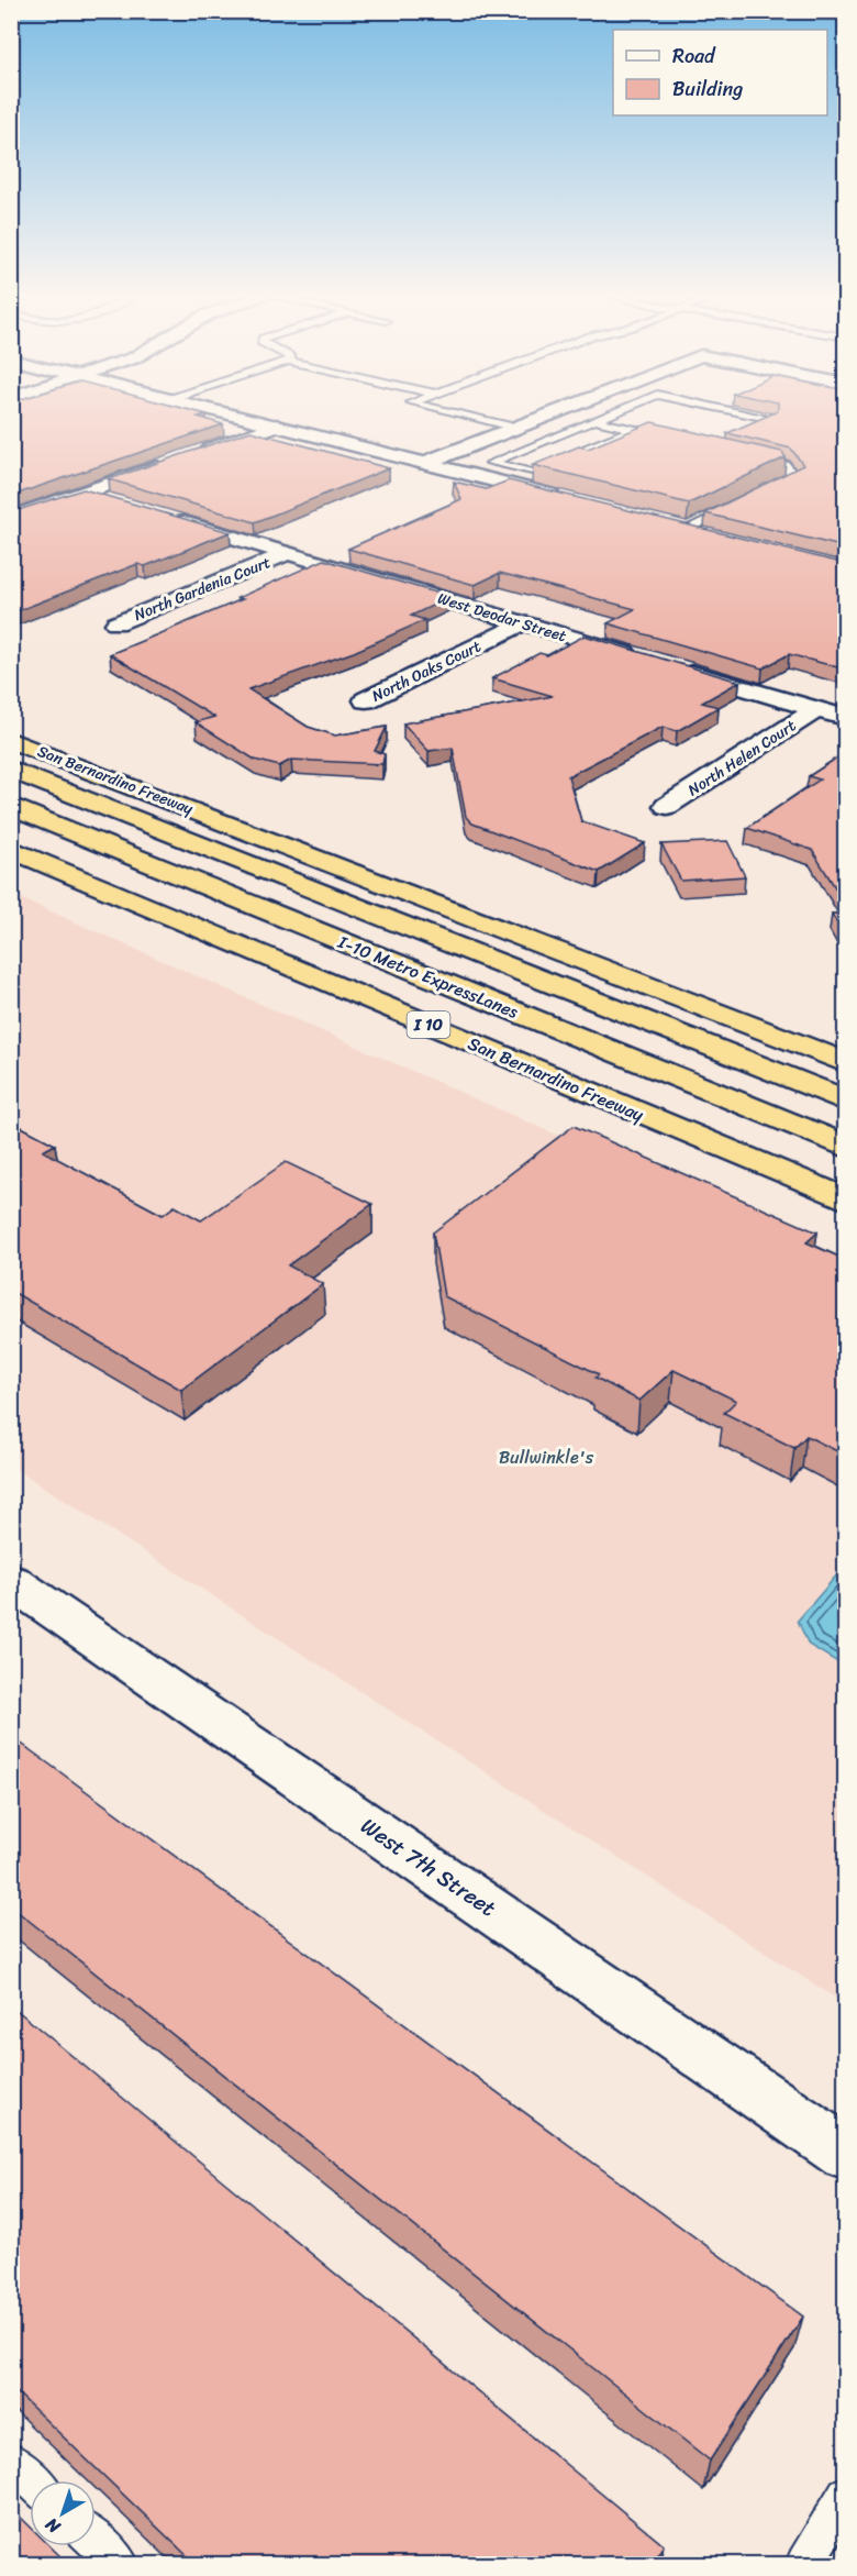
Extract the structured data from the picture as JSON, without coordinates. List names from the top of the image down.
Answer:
{
  "streets": {
    "highway": ["San Bernardino Freeway", "I-10 Metro ExpressLanes", "I 10"],
    "street": [
      "North Gardenia Court",
      "West Deodar Street",
      "North Oaks Court",
      "North Helen Court",
      "West 7th Street"
    ]
  },
  "crossings": [
    ["North Gardenia Court", "West Deodar Street"],
    ["West Deodar Street", "North Oaks Court"]
  ],
  "parks": ["Bullwinkle's"],
  "legend": ["Road", "Building"],
  "north": "bottom left"
}
